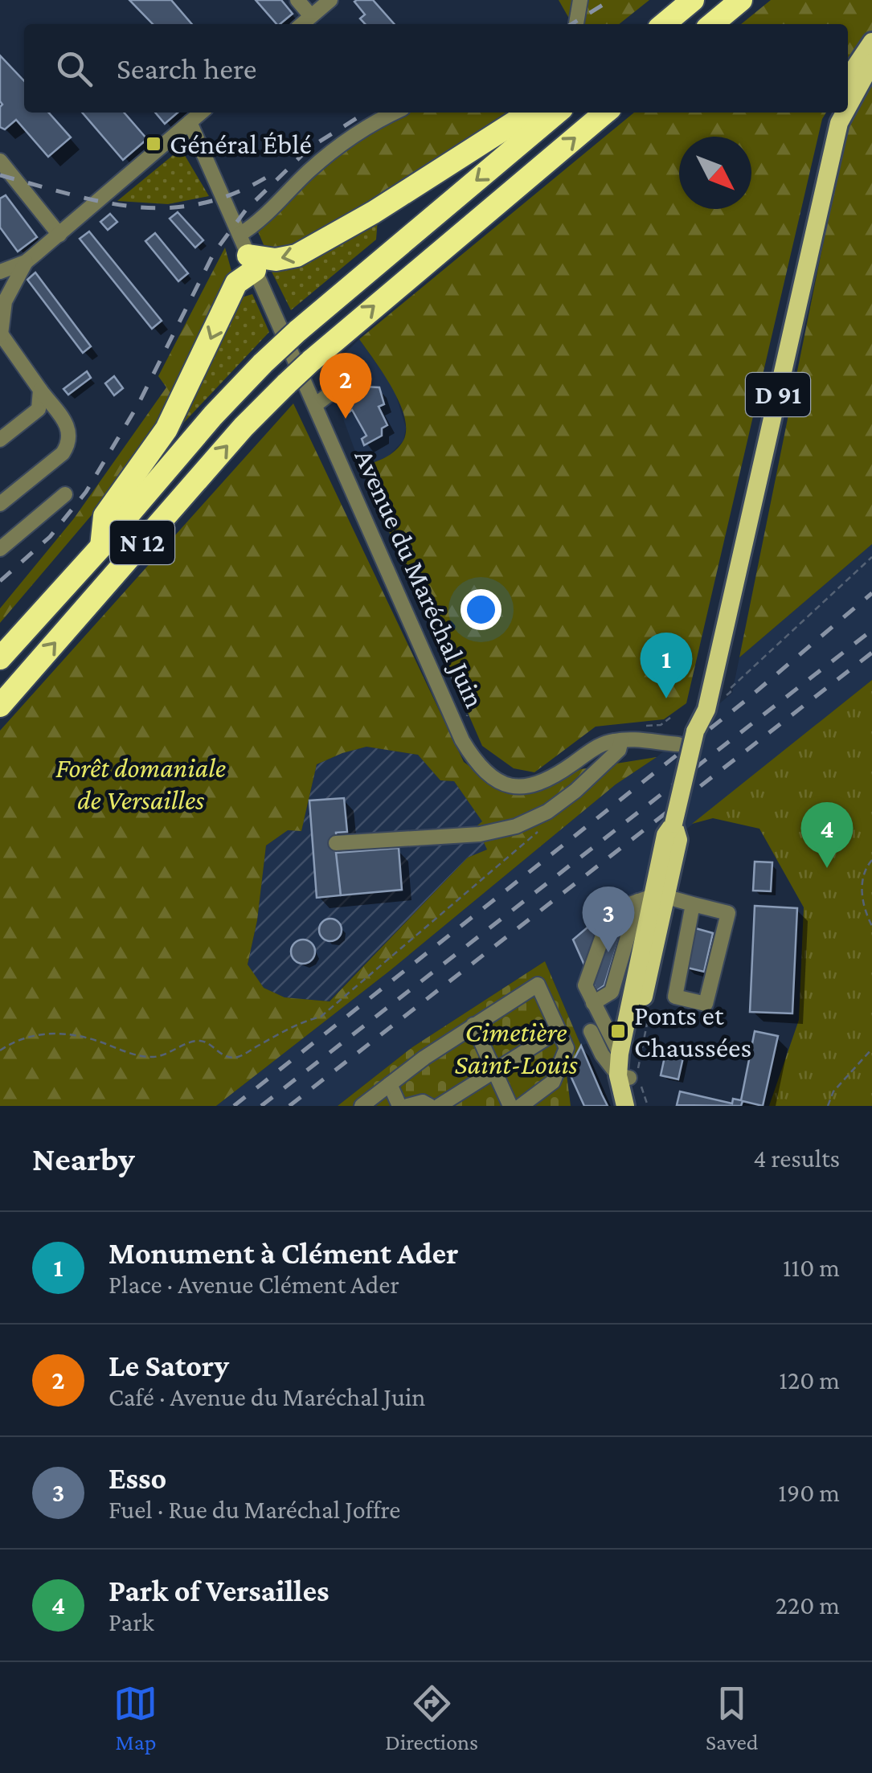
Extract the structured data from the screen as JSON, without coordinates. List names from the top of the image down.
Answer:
{
  "streets": {
    "highway": ["N 12"],
    "main road": ["D 91"],
    "street": ["Avenue du Maréchal Juin"]
  },
  "parks": ["Forêt domaniale de Versailles", "Cimetière Saint-Louis"],
  "places": {
    "transit": ["Général Éblé", "Ponts et Chaussées"]
  },
  "north": "bottom right",
  "page": {
    "search": "Search here",
    "pins": [
      "2",
      "1",
      "4",
      "3"
    ],
    "heading": ["Nearby", "4 results"],
    "list": [
      {
        "mark": "1",
        "name": "Monument à Clément Ader",
        "note": "Place · Avenue Clément Ader",
        "value": "110 m"
      },
      {
        "mark": "2",
        "name": "Le Satory",
        "note": "Café · Avenue du Maréchal Juin",
        "value": "120 m"
      },
      {
        "mark": "3",
        "name": "Esso",
        "note": "Fuel · Rue du Maréchal Joffre",
        "value": "190 m"
      },
      {
        "mark": "4",
        "name": "Park of Versailles",
        "note": "Park",
        "value": "220 m"
      }
    ],
    "nav": ["Map", "Directions", "Saved"]
  }
}
